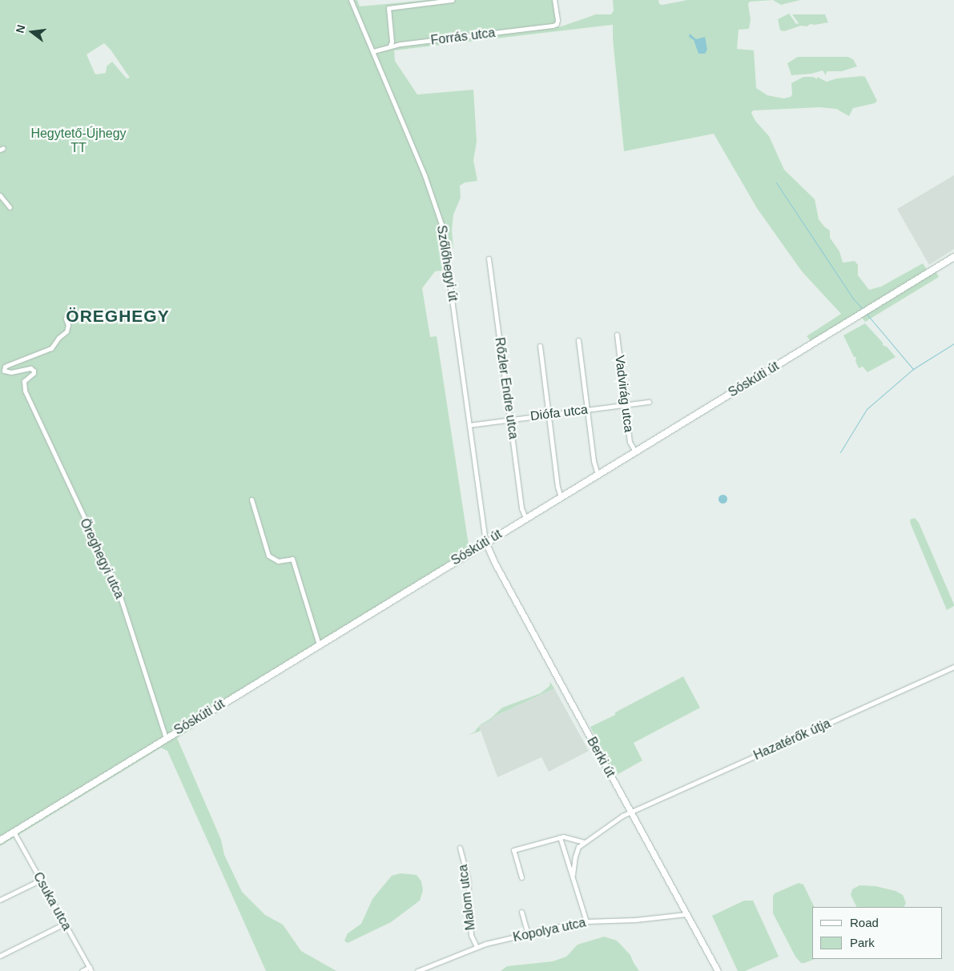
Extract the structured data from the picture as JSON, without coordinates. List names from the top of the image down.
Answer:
{
  "streets": {
    "main road": ["Sóskúti út"],
    "street": [
      "Forrás utca",
      "Szőlőhegyi út",
      "Rőzler Endre utca",
      "Vadvirág utca",
      "Diófa utca",
      "Öreghegyi utca",
      "Hazatérők útja",
      "Berki út",
      "Malom utca",
      "Csuka utca",
      "Kopolya utca"
    ]
  },
  "crossings": [
    ["Forrás utca", "Szőlőhegyi út"],
    ["Szőlőhegyi út", "Sóskúti út"],
    ["Szőlőhegyi út", "Diófa utca"],
    ["Szőlőhegyi út", "Berki út"],
    ["Sóskúti út", "Rőzler Endre utca"],
    ["Sóskúti út", "Vadvirág utca"],
    ["Sóskúti út", "Öreghegyi utca"],
    ["Sóskúti út", "Berki út"],
    ["Sóskúti út", "Csuka utca"],
    ["Rőzler Endre utca", "Diófa utca"],
    ["Vadvirág utca", "Diófa utca"],
    ["Hazatérők útja", "Berki út"],
    ["Berki út", "Kopolya utca"],
    ["Malom utca", "Kopolya utca"]
  ],
  "districts": ["ÖREGHEGY"],
  "parks": ["Hegytető-Újhegy TT"],
  "legend": ["Road", "Park"],
  "north": "left"
}
